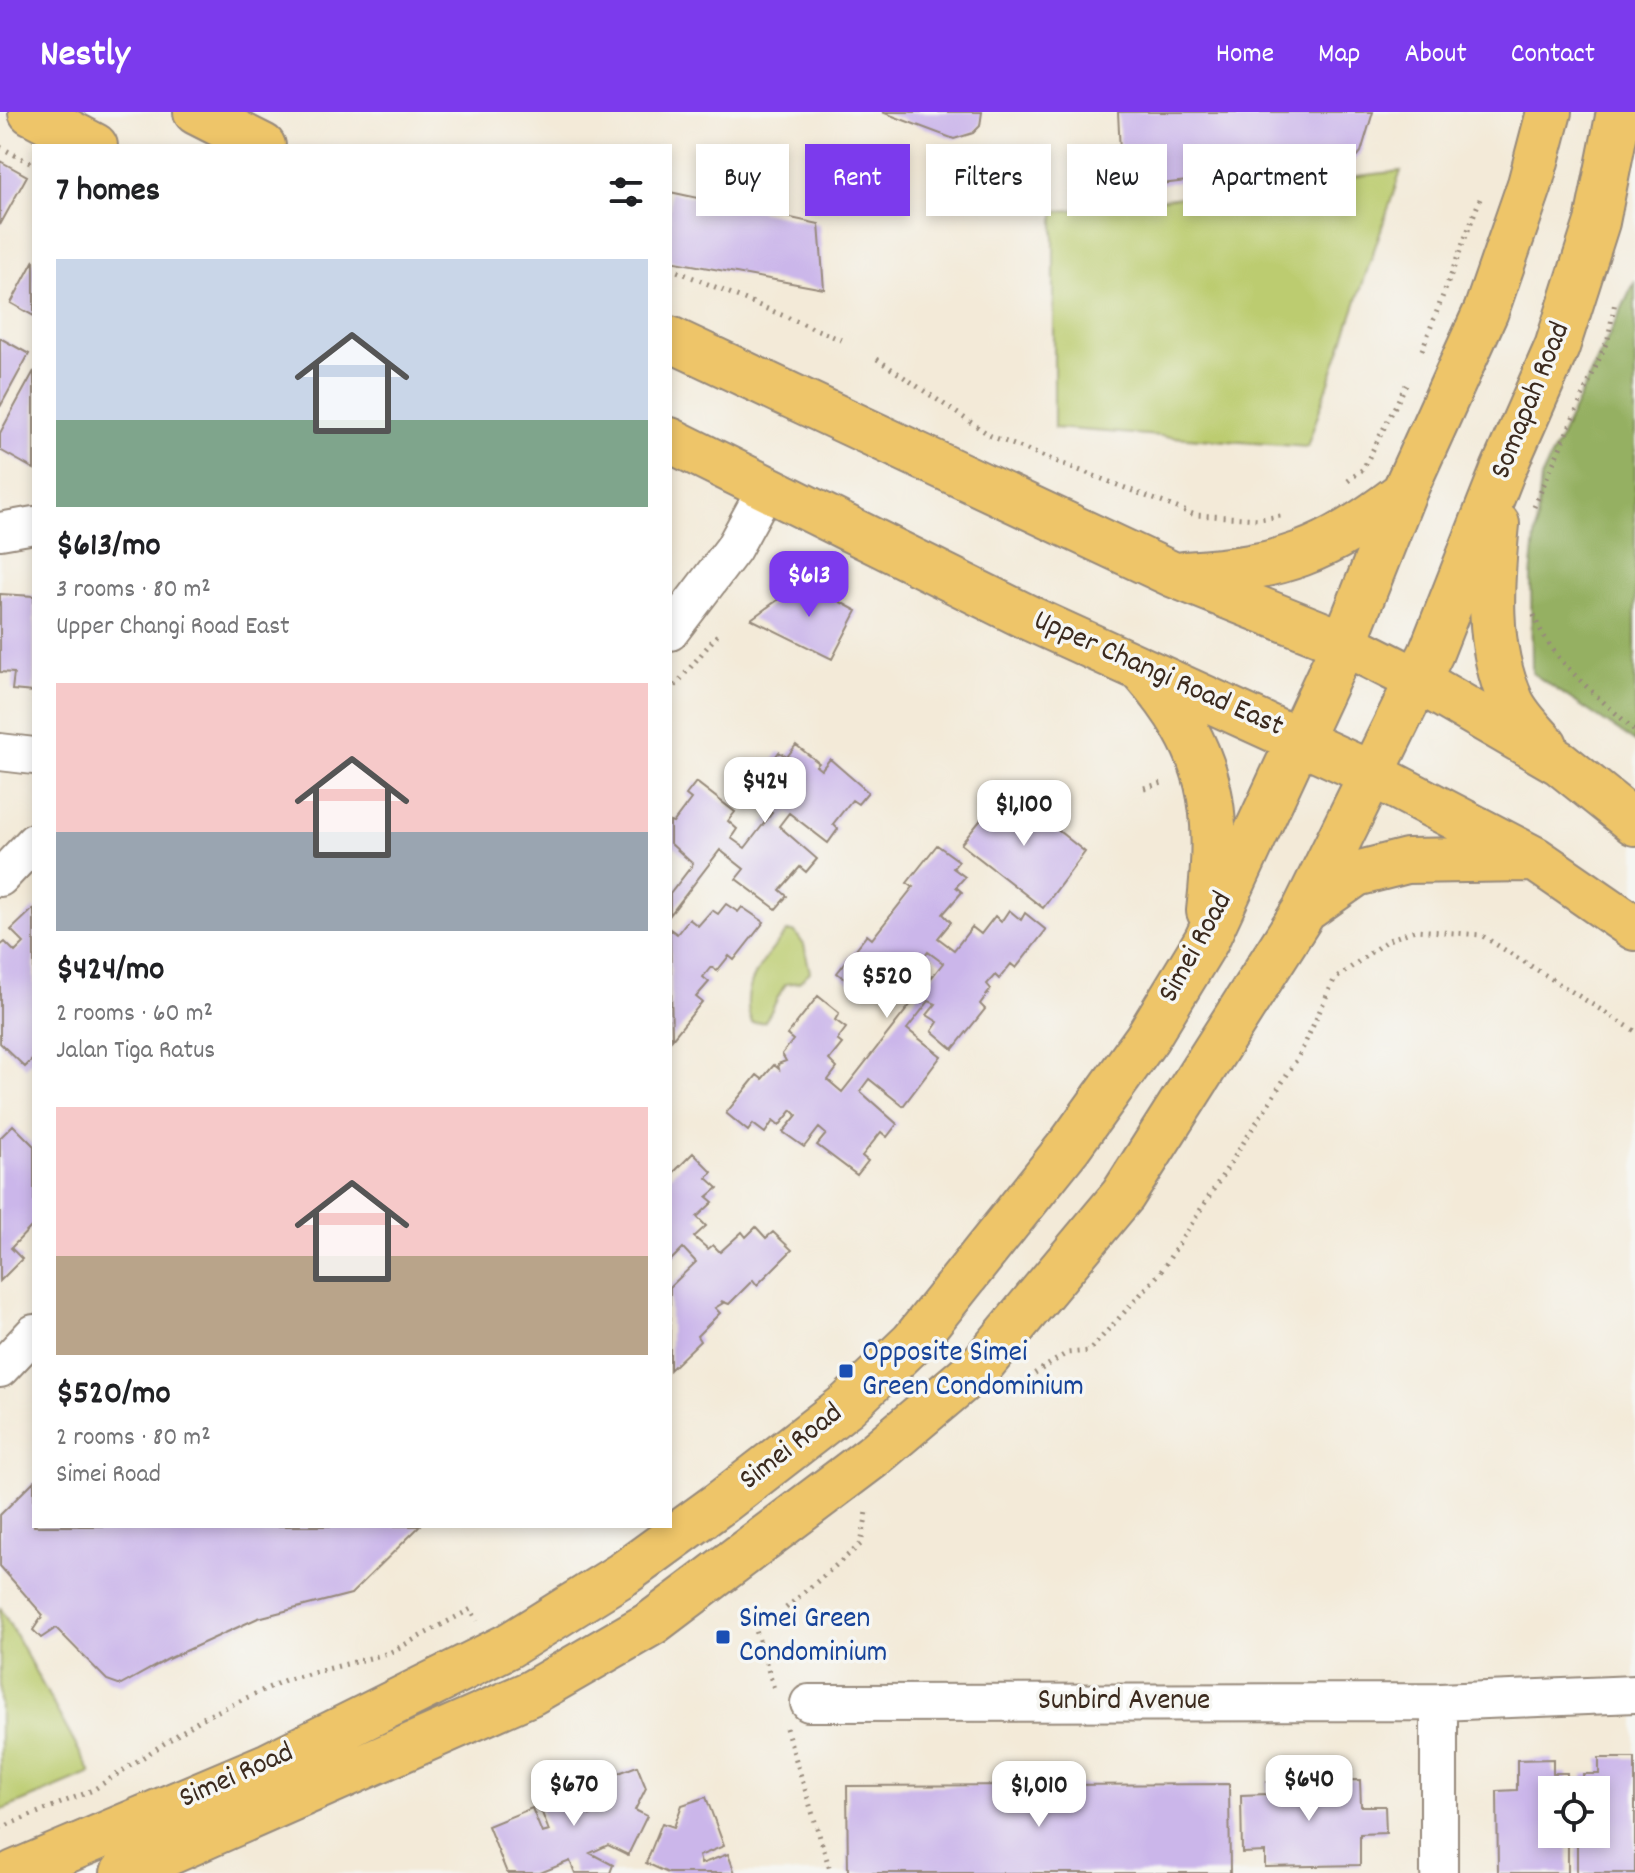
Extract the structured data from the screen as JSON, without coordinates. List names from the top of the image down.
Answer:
{
  "streets": {
    "main road": ["Somapah Road", "Upper Changi Road East", "Simei Road"],
    "street": ["Sunbird Avenue"]
  },
  "crossings": [
    ["Somapah Road", "Simei Road"],
    ["Upper Changi Road East", "Simei Road"]
  ],
  "places": {
    "transit": ["Opposite Simei Green Condominium", "Simei Green Condominium"]
  },
  "page": {
    "header": "Nestly",
    "nav": [
      "Home",
      "Map",
      "About",
      "Contact"
    ],
    "chip": [
      "Buy",
      "Rent",
      "Filters",
      "New",
      "Apartment"
    ],
    "heading": "7 homes",
    "list": [
      {
        "name": "$613/mo",
        "note": "3 rooms · 80 m² · Upper Changi Road East"
      },
      {
        "name": "$424/mo",
        "note": "2 rooms · 60 m² · Jalan Tiga Ratus"
      },
      {
        "name": "$520/mo",
        "note": "2 rooms · 80 m² · Simei Road"
      }
    ],
    "price": [
      "$613",
      "$424",
      "$1,100",
      "$520",
      "$640",
      "$670",
      "$1,010"
    ]
  }
}
